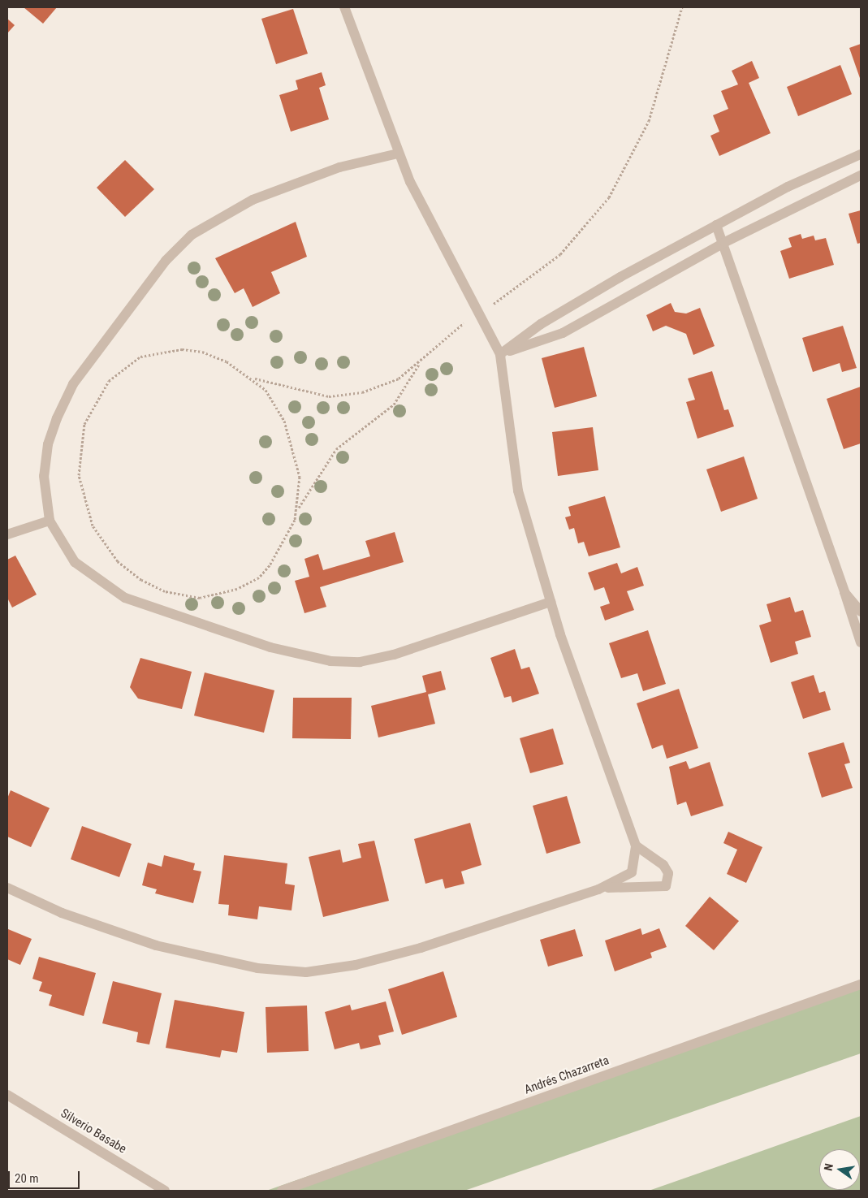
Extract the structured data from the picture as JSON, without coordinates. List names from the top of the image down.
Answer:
{
  "streets": {
    "street": ["Andrés Chazarreta", "Silverio Basabe"]
  },
  "scale_bar": "20 m",
  "north": "left"
}
